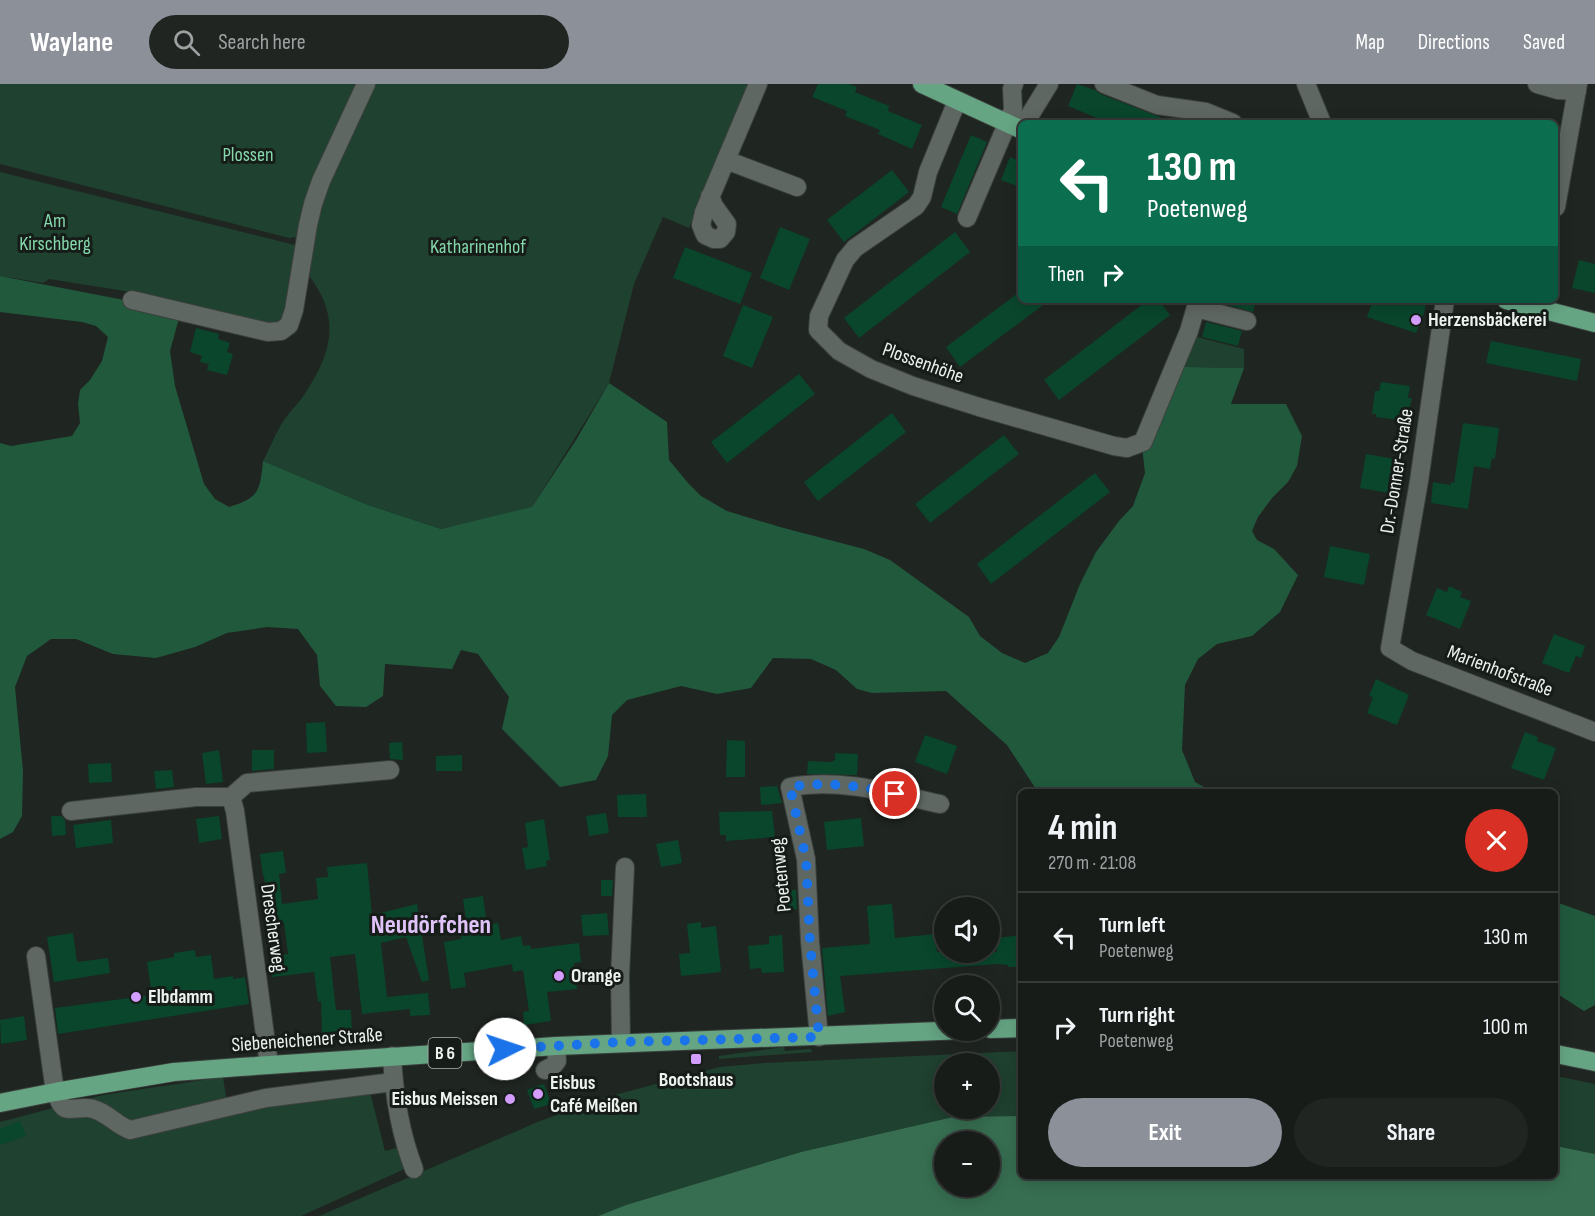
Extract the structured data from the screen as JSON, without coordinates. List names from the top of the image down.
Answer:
{
  "streets": {
    "main road": ["Siebeneichener Straße", "B 6"],
    "street": [
      "Plossenhöhe",
      "Dr.-Donner-Straße",
      "Marienhofstraße",
      "Poetenweg",
      "Drescherweg"
    ]
  },
  "crossings": [
    ["Dr.-Donner-Straße", "Marienhofstraße"],
    ["Poetenweg", "Siebeneichener Straße"],
    ["Drescherweg", "Siebeneichener Straße"]
  ],
  "districts": ["Neudörfchen"],
  "parks": ["Plossen", "Am Kirschberg", "Katharinenhof"],
  "places": {
    "other": [
      "Herzensbäckerei",
      "Orange",
      "Elbdamm",
      "Eisbus Café Meißen",
      "Eisbus Meissen"
    ],
    "transit": ["Bootshaus"]
  },
  "page": {
    "header": "Waylane",
    "search": "Search here",
    "nav": ["Map", "Directions", "Saved"],
    "turn": ["130 m", "Poetenweg"],
    "then": "Then",
    "heading": ["4 min", "270 m · 21:08"],
    "list": [
      {
        "name": "Turn left",
        "note": "Poetenweg",
        "value": "130 m"
      },
      {
        "name": "Turn right",
        "note": "Poetenweg",
        "value": "100 m"
      }
    ],
    "map_buttons": ["+", "−"],
    "buttons": ["Exit", "Share"]
  }
}
